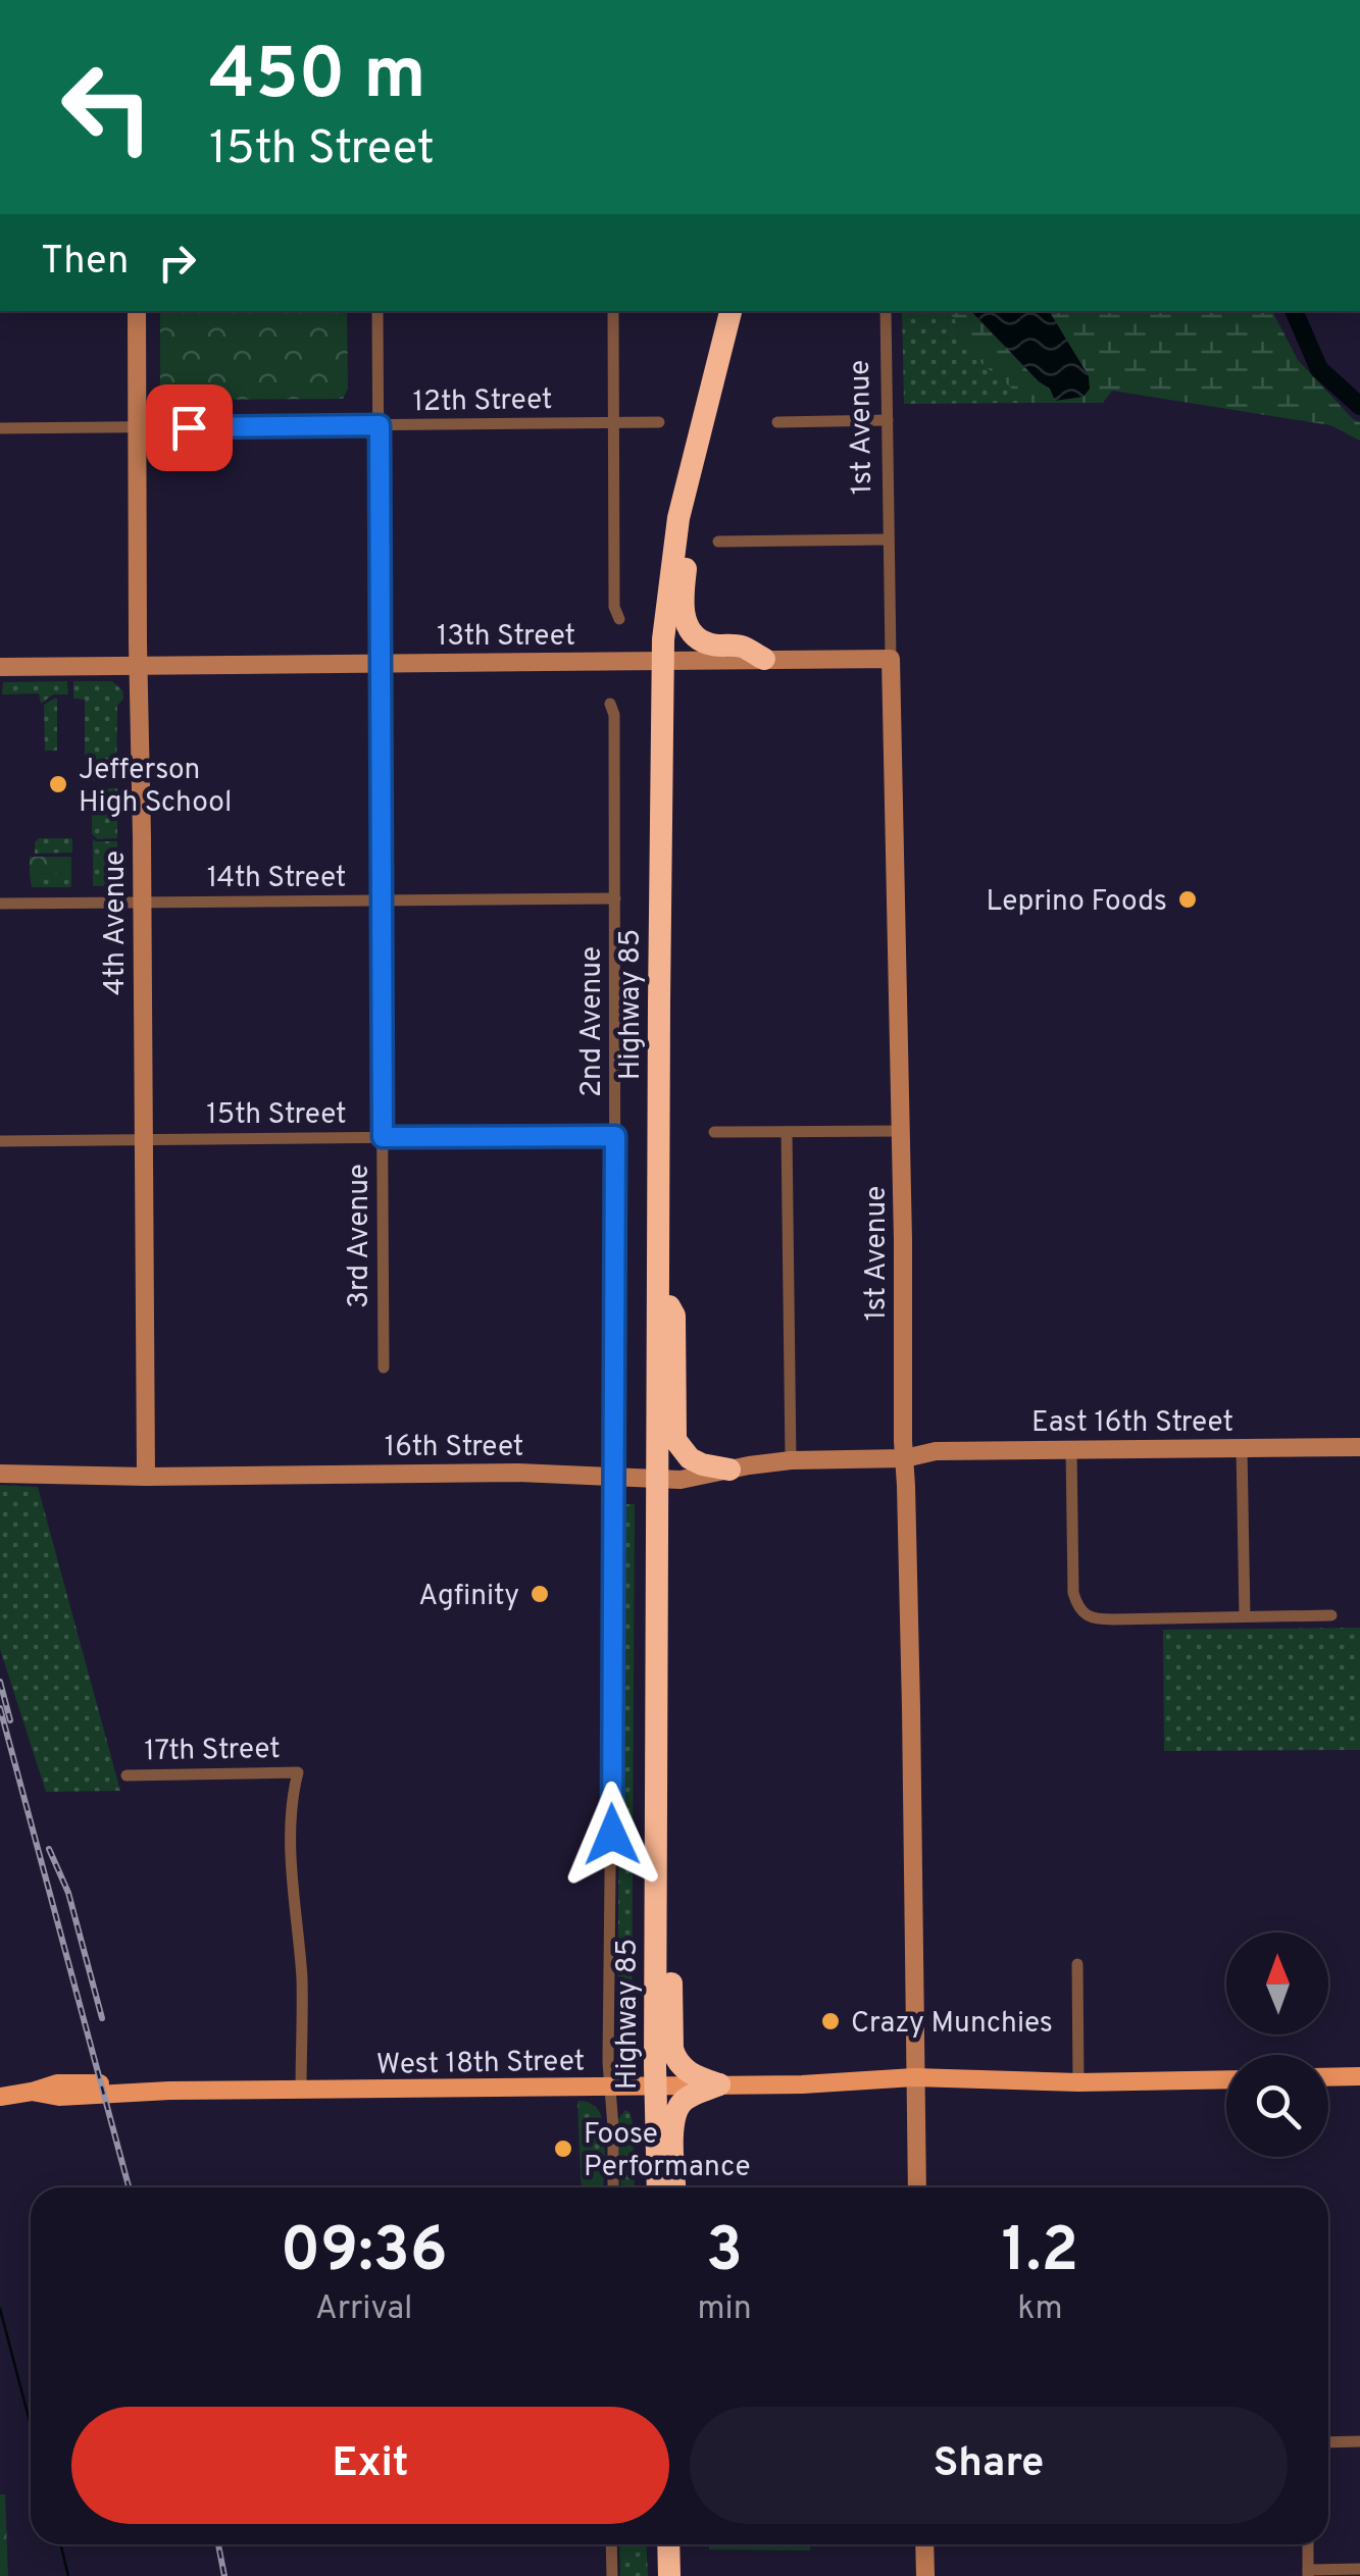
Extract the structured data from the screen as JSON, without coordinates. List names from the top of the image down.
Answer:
{
  "streets": {
    "highway": ["Highway 85"],
    "main road": ["West 18th Street"],
    "street": [
      "12th Street",
      "1st Avenue",
      "13th Street",
      "14th Street",
      "4th Avenue",
      "2nd Avenue",
      "15th Street",
      "3rd Avenue",
      "East 16th Street",
      "16th Street",
      "17th Street"
    ]
  },
  "crossings": [
    ["12th Street", "4th Avenue"],
    ["12th Street", "3rd Avenue"],
    ["1st Avenue", "13th Street"],
    ["1st Avenue", "East 16th Street"],
    ["1st Avenue", "16th Street"],
    ["1st Avenue", "West 18th Street"],
    ["13th Street", "4th Avenue"],
    ["13th Street", "Highway 85"],
    ["13th Street", "3rd Avenue"],
    ["14th Street", "4th Avenue"],
    ["14th Street", "2nd Avenue"],
    ["14th Street", "3rd Avenue"],
    ["4th Avenue", "15th Street"],
    ["4th Avenue", "16th Street"],
    ["Highway 85", "16th Street"],
    ["Highway 85", "West 18th Street"],
    ["2nd Avenue", "15th Street"],
    ["2nd Avenue", "16th Street"],
    ["2nd Avenue", "West 18th Street"],
    ["15th Street", "3rd Avenue"],
    ["East 16th Street", "16th Street"],
    ["17th Street", "West 18th Street"]
  ],
  "places": [
    "Jefferson High School",
    "Leprino Foods",
    "Agfinity",
    "Crazy Munchies",
    "Foose Performance"
  ],
  "north": "top",
  "page": {
    "turn": ["450 m", "15th Street"],
    "then": "Then",
    "eta": [
      "09:36",
      "Arrival",
      "3",
      "min",
      "1.2",
      "km"
    ],
    "buttons": ["Exit", "Share"]
  }
}
